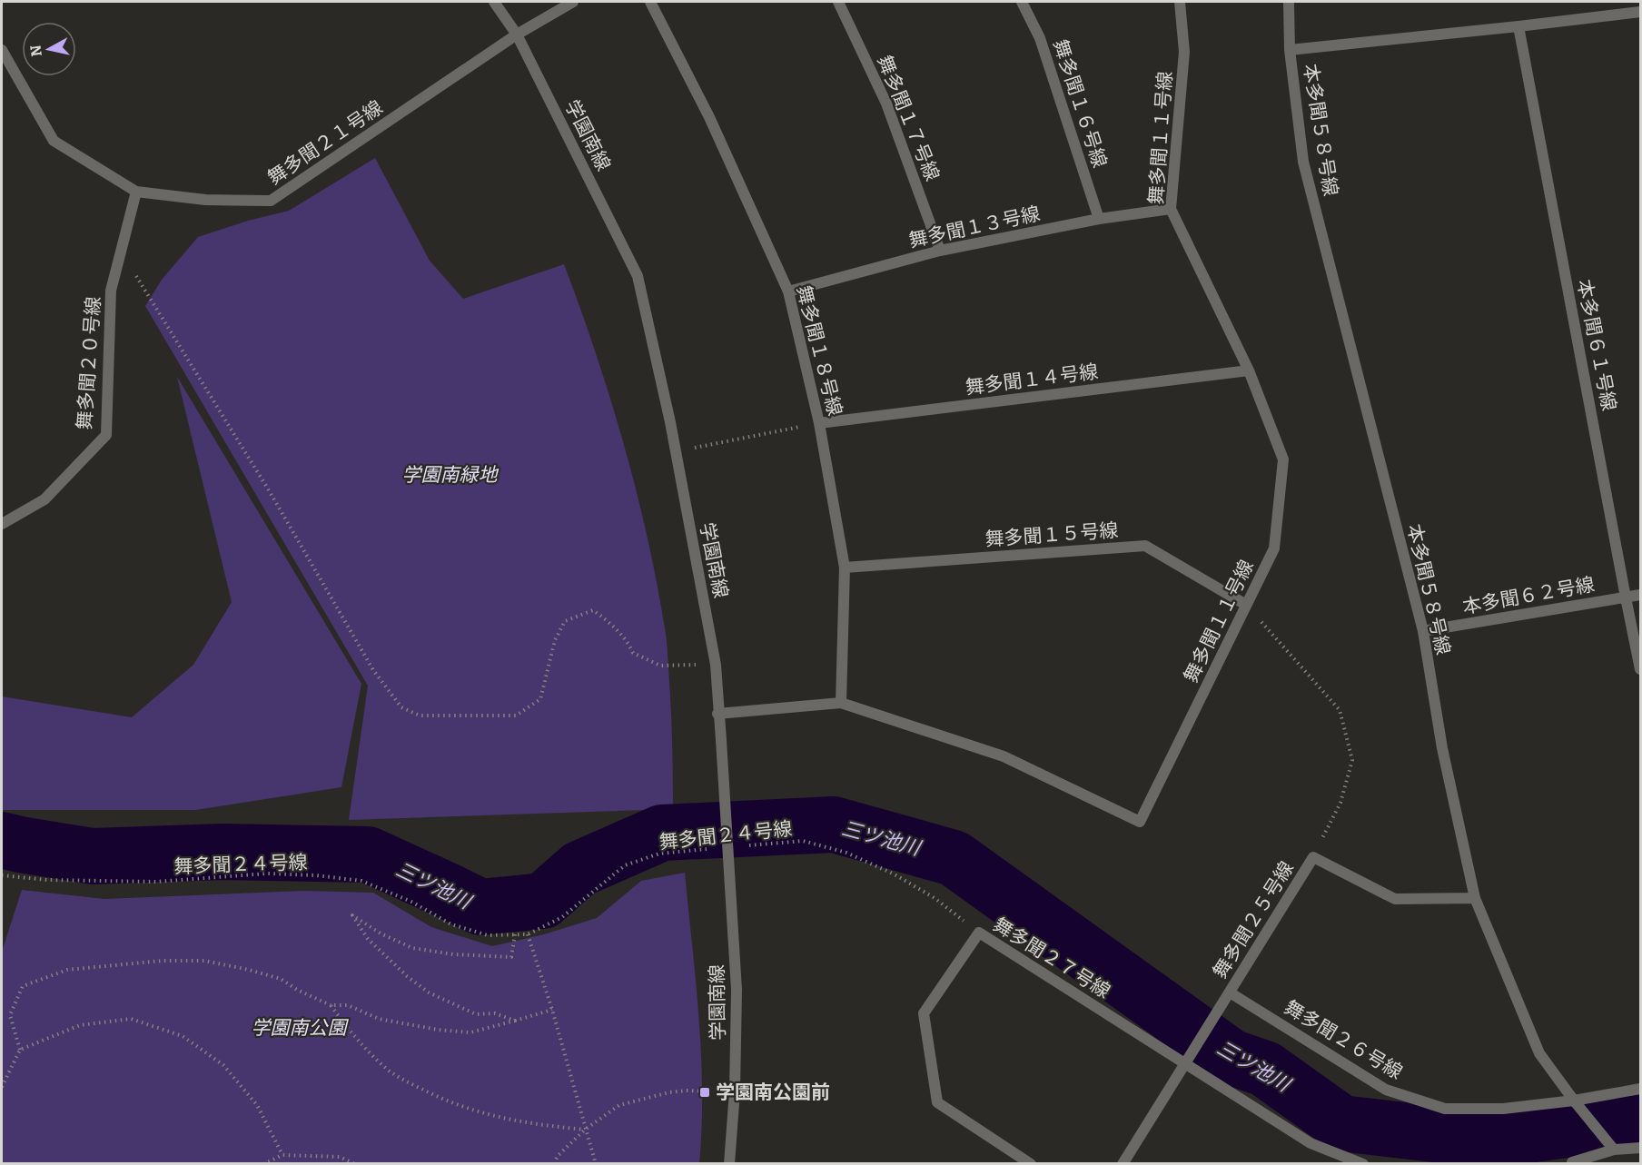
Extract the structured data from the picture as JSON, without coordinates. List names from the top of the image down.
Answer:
{
  "streets": {
    "street": [
      "舞多聞１６号線",
      "舞多聞１７号線",
      "本多聞５８号線",
      "学園南線",
      "舞多聞１１号線",
      "舞多聞２１号線",
      "舞多聞１３号線",
      "本多聞６１号線",
      "舞多聞１８号線",
      "舞多聞２０号線",
      "舞多聞１４号線",
      "舞多聞１５号線",
      "本多聞６２号線",
      "舞多聞２５号線",
      "舞多聞２７号線",
      "舞多聞２６号線"
    ],
    "path": ["舞多聞２４号線"]
  },
  "crossings": [
    ["舞多聞１６号線", "舞多聞１３号線"],
    ["舞多聞１７号線", "舞多聞１３号線"],
    ["本多聞５８号線", "本多聞６２号線"],
    ["本多聞５８号線", "舞多聞２５号線"],
    ["本多聞５８号線", "舞多聞２６号線"],
    ["学園南線", "舞多聞１１号線"],
    ["学園南線", "舞多聞２１号線"],
    ["舞多聞１１号線", "舞多聞１３号線"],
    ["舞多聞１１号線", "舞多聞１８号線"],
    ["舞多聞１１号線", "舞多聞１４号線"],
    ["舞多聞１１号線", "舞多聞１５号線"],
    ["舞多聞２１号線", "舞多聞２０号線"],
    ["舞多聞１３号線", "舞多聞１８号線"],
    ["本多聞６１号線", "本多聞６２号線"],
    ["舞多聞１８号線", "舞多聞１４号線"],
    ["舞多聞１８号線", "舞多聞１５号線"],
    ["舞多聞２４号線", "舞多聞２７号線"],
    ["舞多聞２５号線", "舞多聞２７号線"],
    ["舞多聞２５号線", "舞多聞２６号線"]
  ],
  "water": ["三ツ池川"],
  "parks": ["学園南緑地", "学園南公園"],
  "places": {
    "transit": ["学園南公園前"]
  },
  "north": "left"
}
